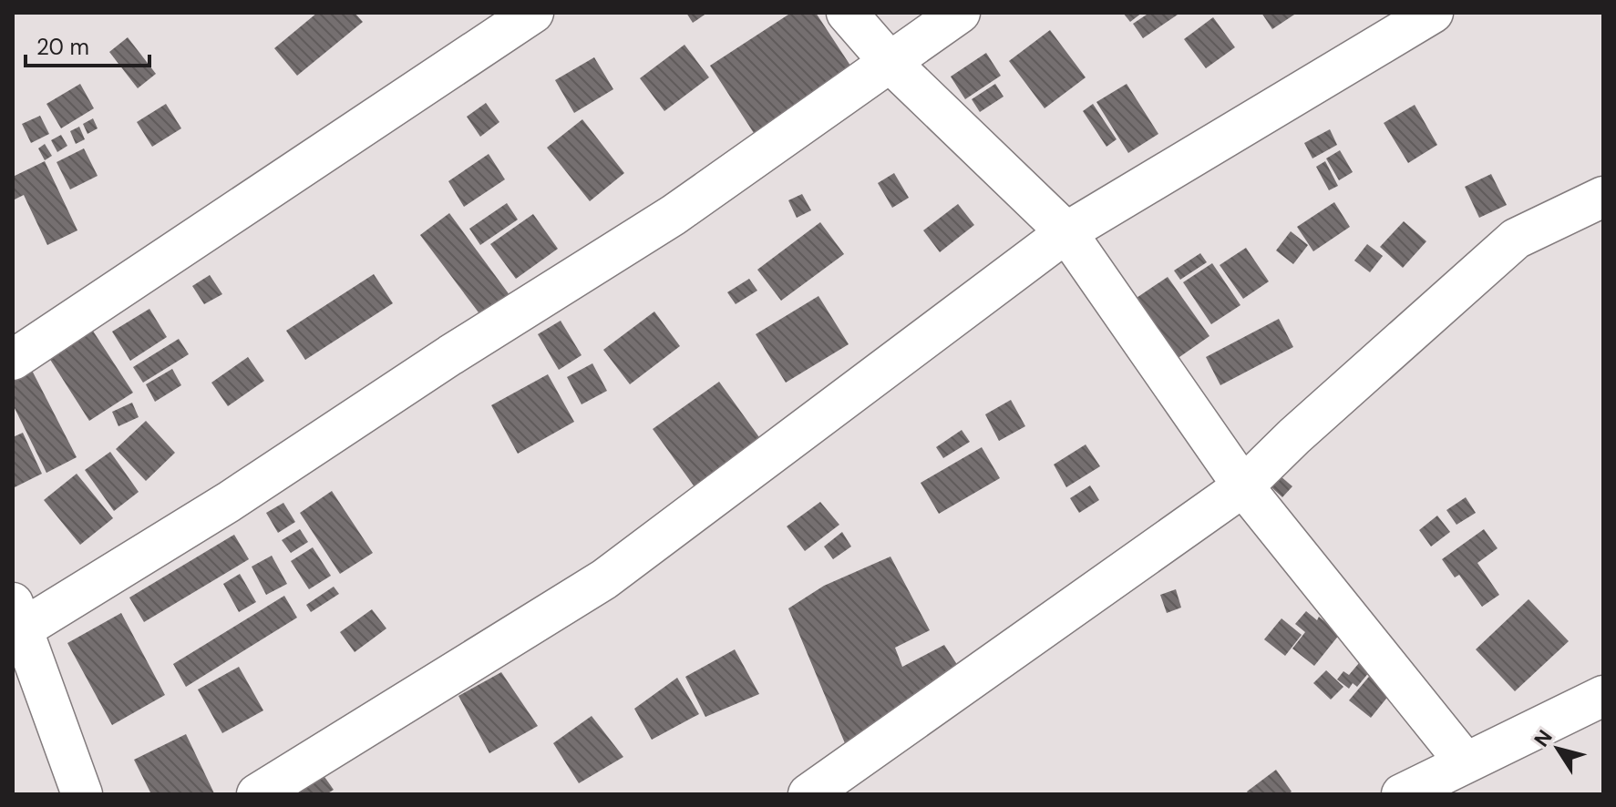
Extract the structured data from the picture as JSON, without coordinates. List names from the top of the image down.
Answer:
{
  "scale_bar": "20 m",
  "north": "top left"
}
